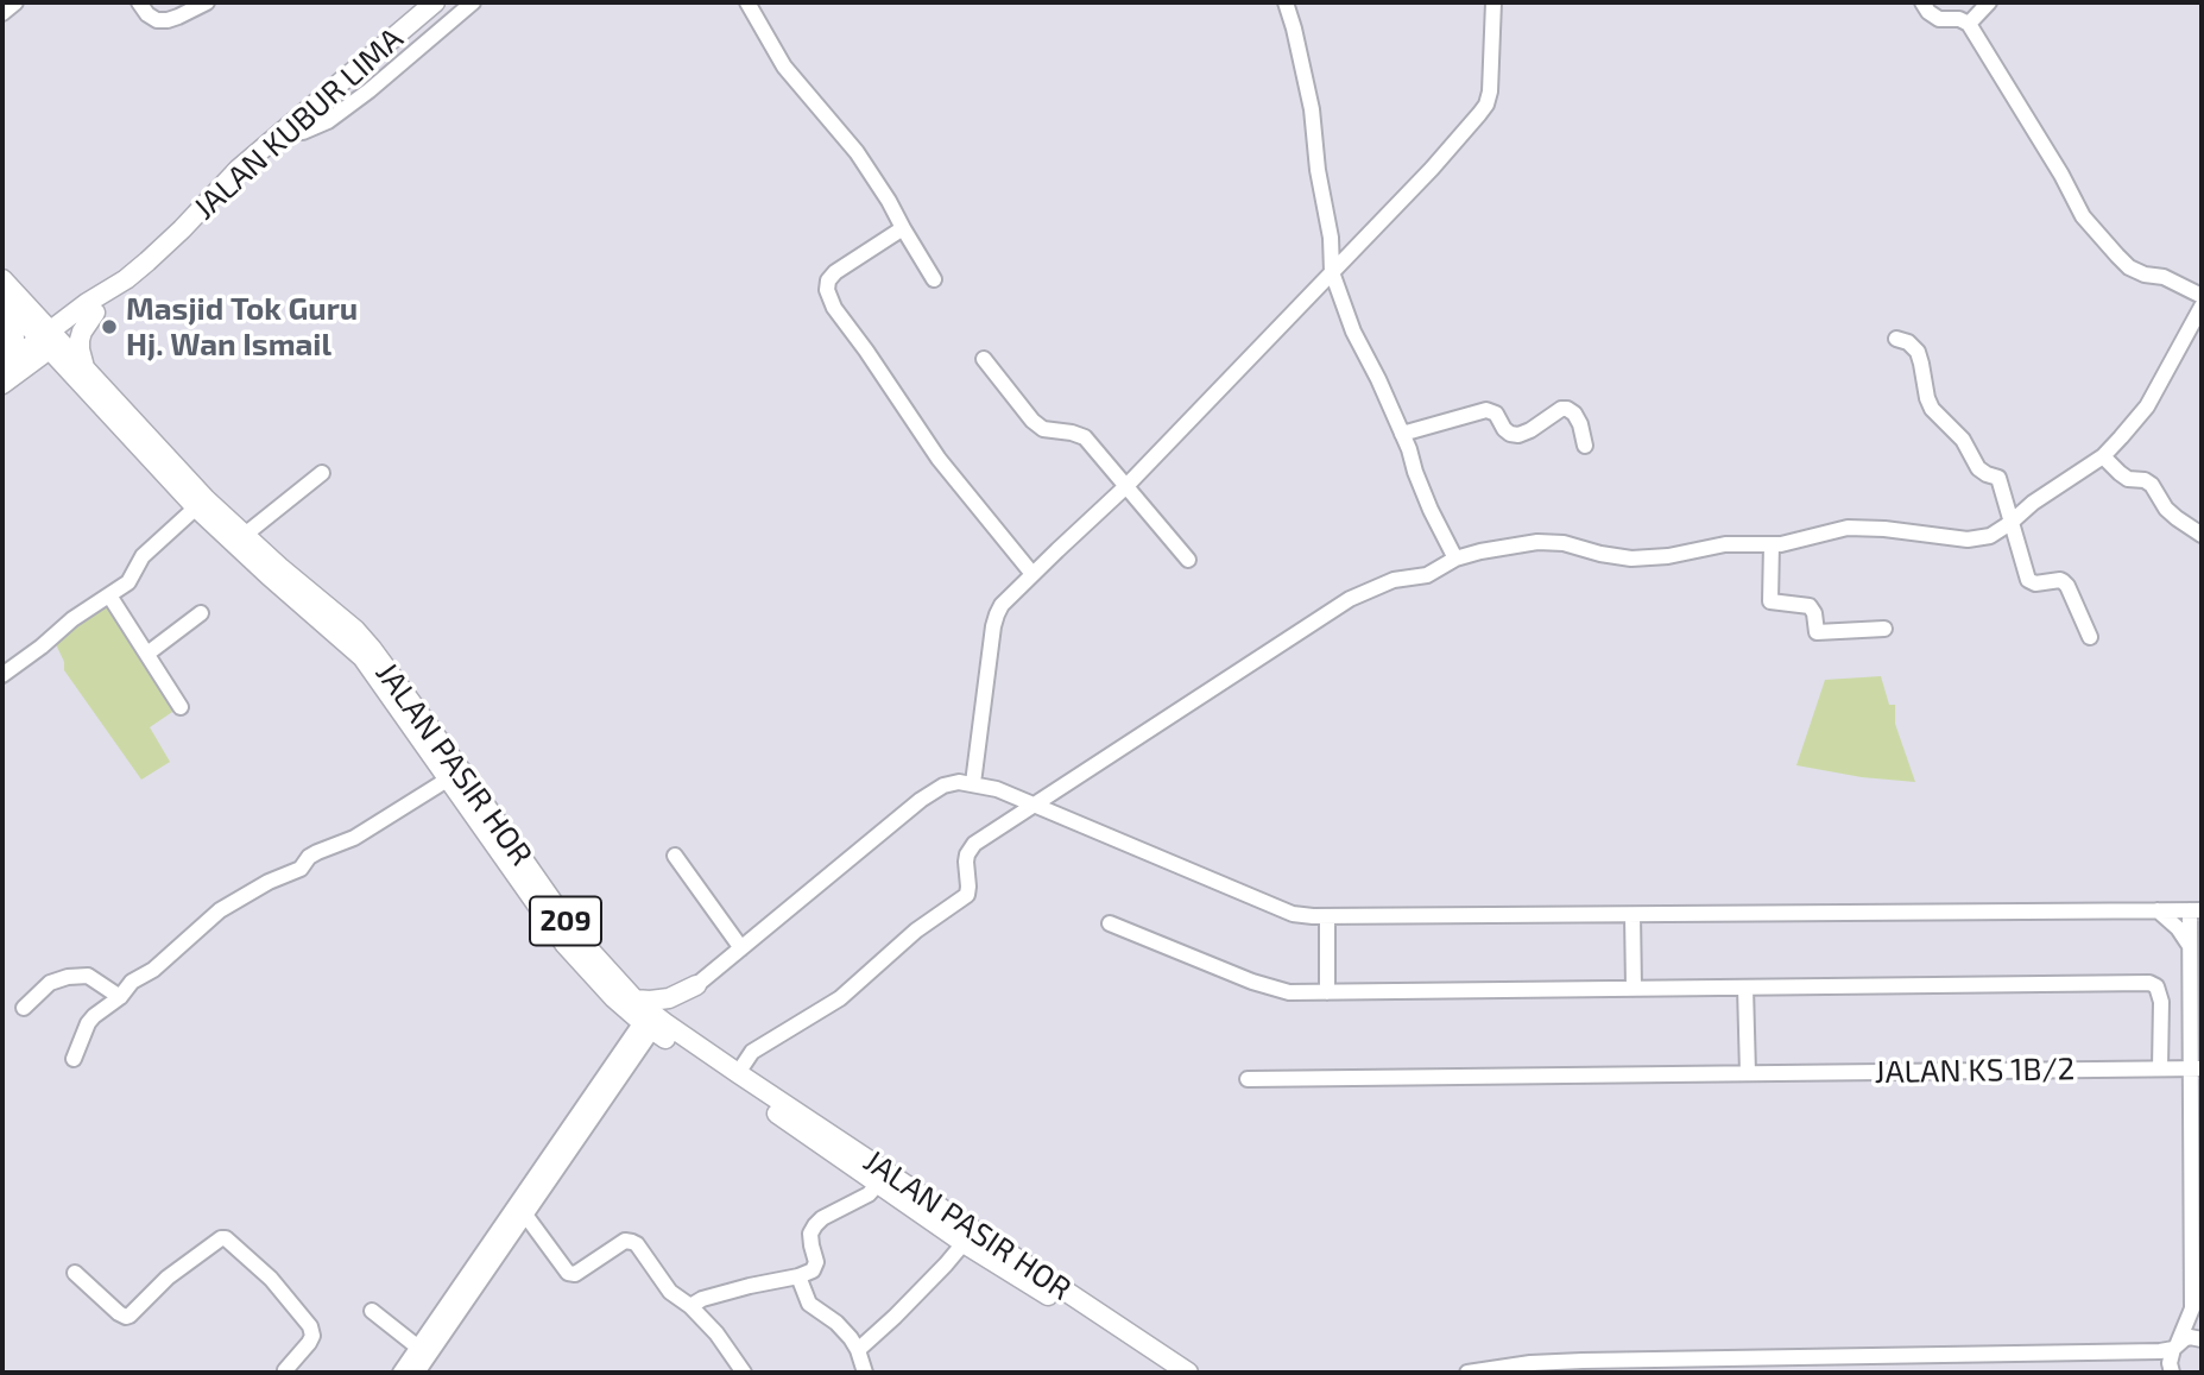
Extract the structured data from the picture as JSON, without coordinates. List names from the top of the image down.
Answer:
{
  "streets": {
    "main road": ["JALAN KUBUR LIMA", "JALAN PASIR HOR", "209"],
    "street": ["JALAN KS 1B/2"]
  },
  "crossings": [
    ["JALAN KUBUR LIMA", "JALAN PASIR HOR"]
  ],
  "places": ["Masjid Tok Guru Hj. Wan Ismail"]
}
